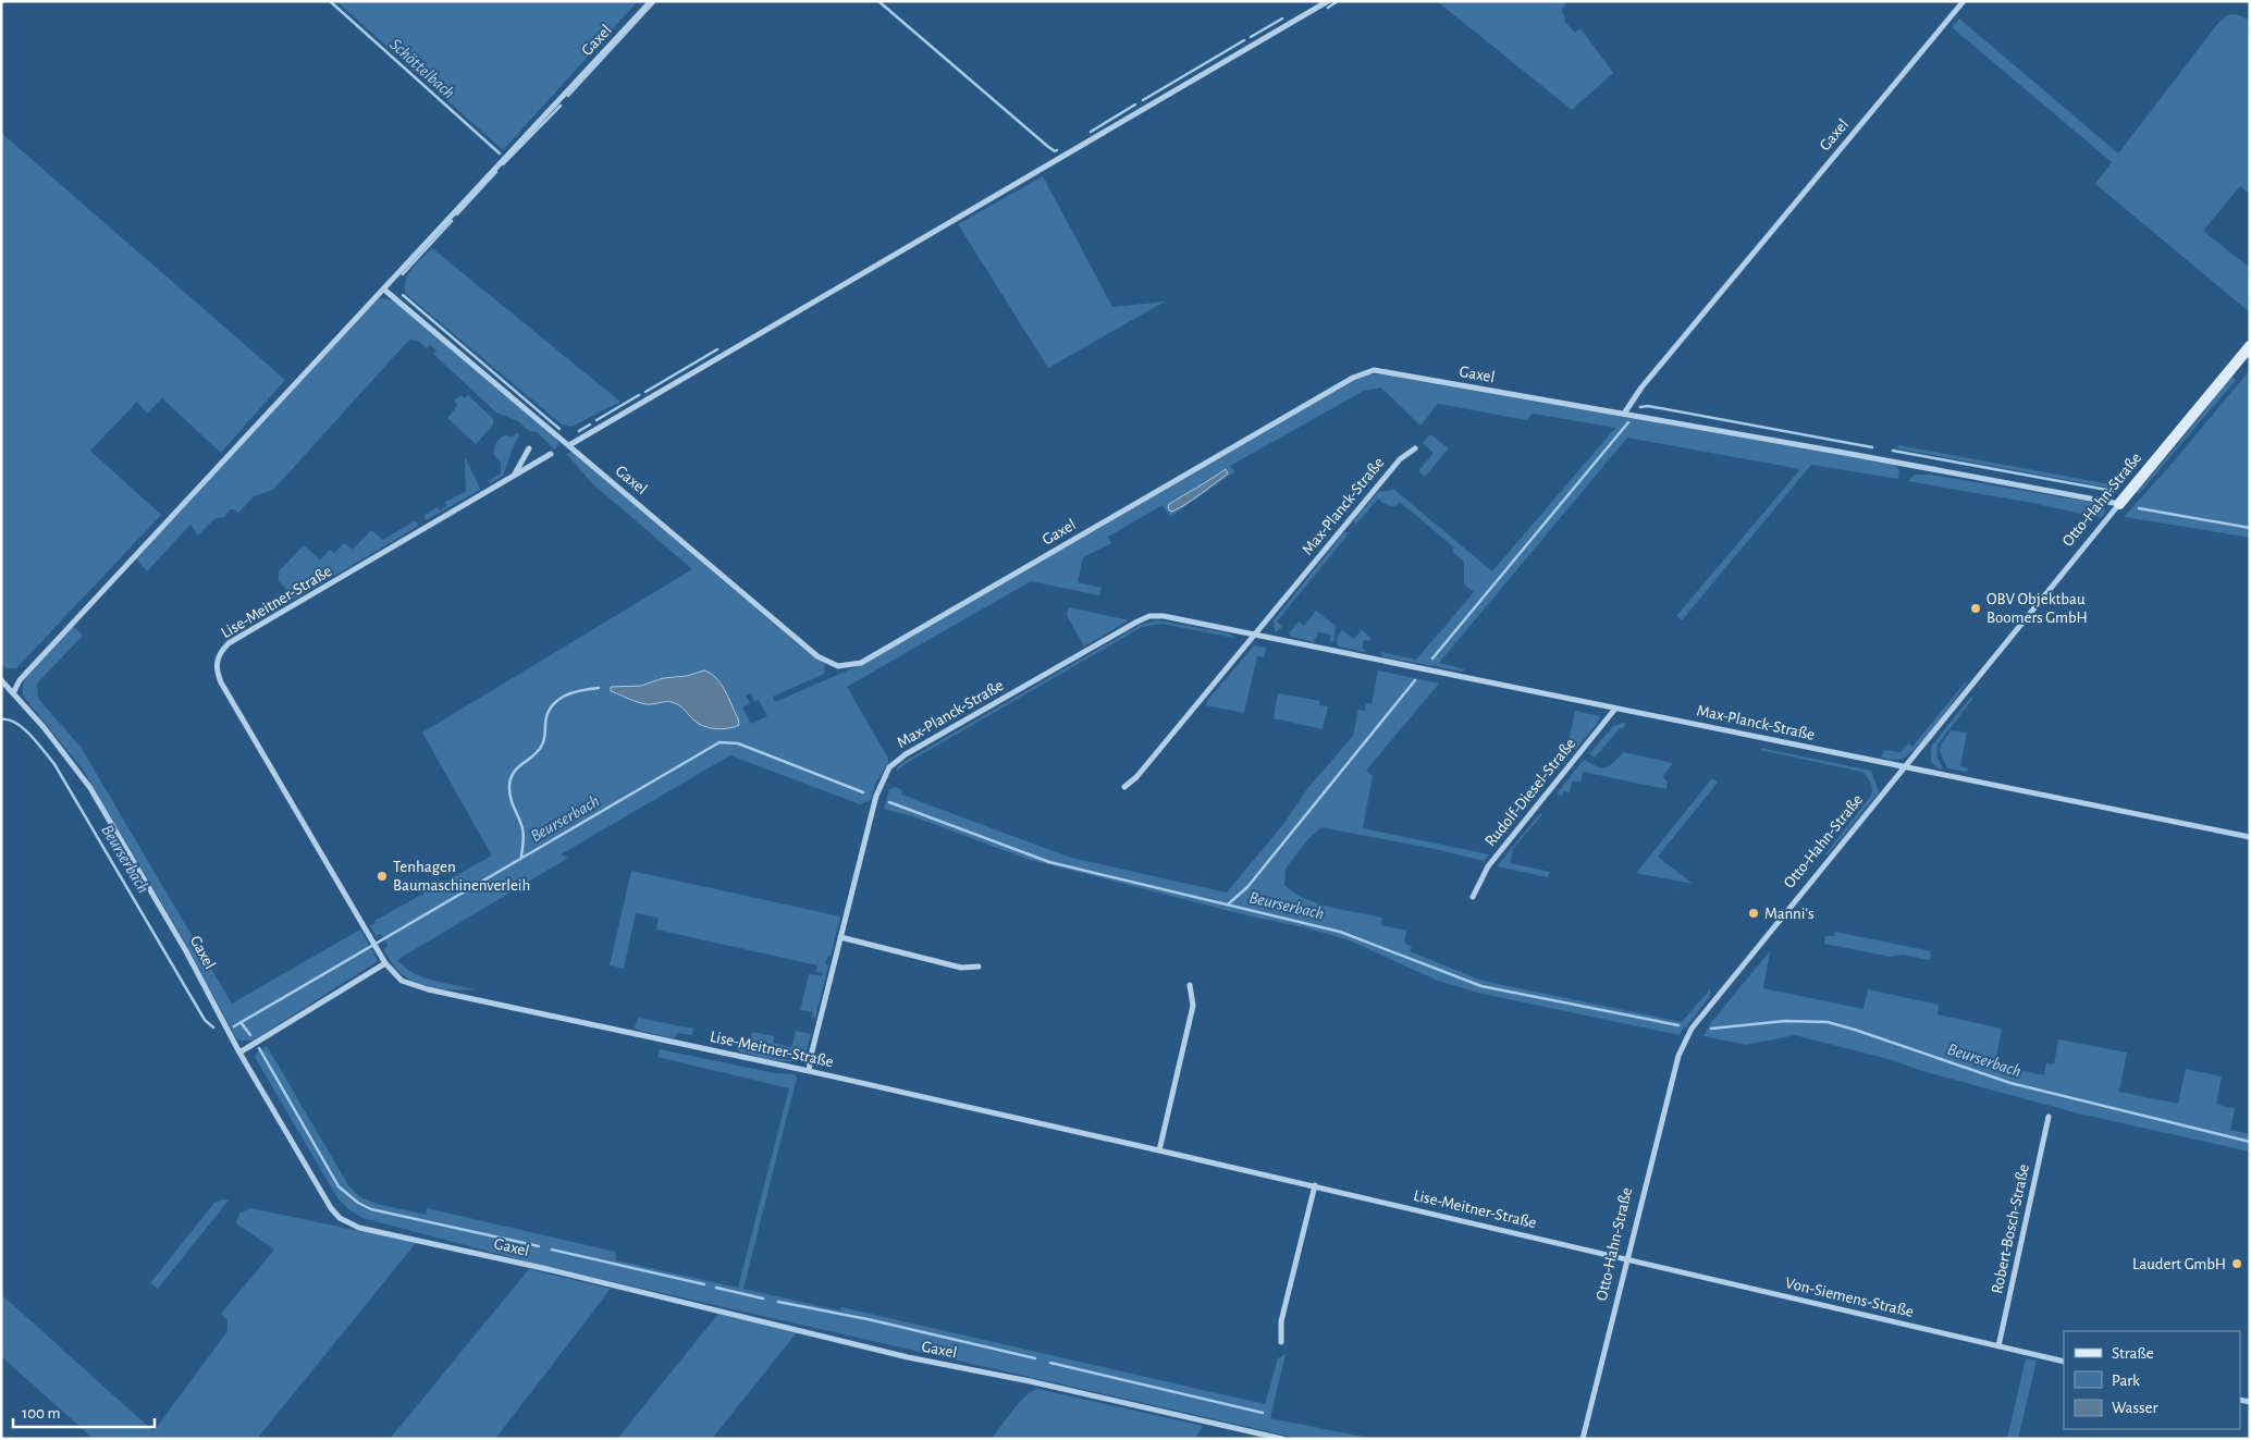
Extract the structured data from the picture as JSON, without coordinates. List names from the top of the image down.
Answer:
{
  "streets": {
    "street": [
      "Gaxel",
      "Otto-Hahn-Straße",
      "Max-Planck-Straße",
      "Lise-Meitner-Straße",
      "Rudolf-Diesel-Straße",
      "Robert-Bosch-Straße",
      "Von-Siemens-Straße"
    ]
  },
  "crossings": [
    ["Gaxel", "Otto-Hahn-Straße"],
    ["Otto-Hahn-Straße", "Max-Planck-Straße"],
    ["Otto-Hahn-Straße", "Lise-Meitner-Straße"],
    ["Otto-Hahn-Straße", "Von-Siemens-Straße"],
    ["Max-Planck-Straße", "Lise-Meitner-Straße"],
    ["Max-Planck-Straße", "Rudolf-Diesel-Straße"],
    ["Lise-Meitner-Straße", "Von-Siemens-Straße"],
    ["Robert-Bosch-Straße", "Von-Siemens-Straße"]
  ],
  "water": ["Schöttelbach", "Beurserbach"],
  "places": [
    "OBV Objektbau Boomers GmbH",
    "Tenhagen Baumaschinenverleih",
    "Manni's",
    "Laudert GmbH"
  ],
  "legend": ["Straße", "Park", "Wasser"],
  "scale_bar": "100 m"
}
